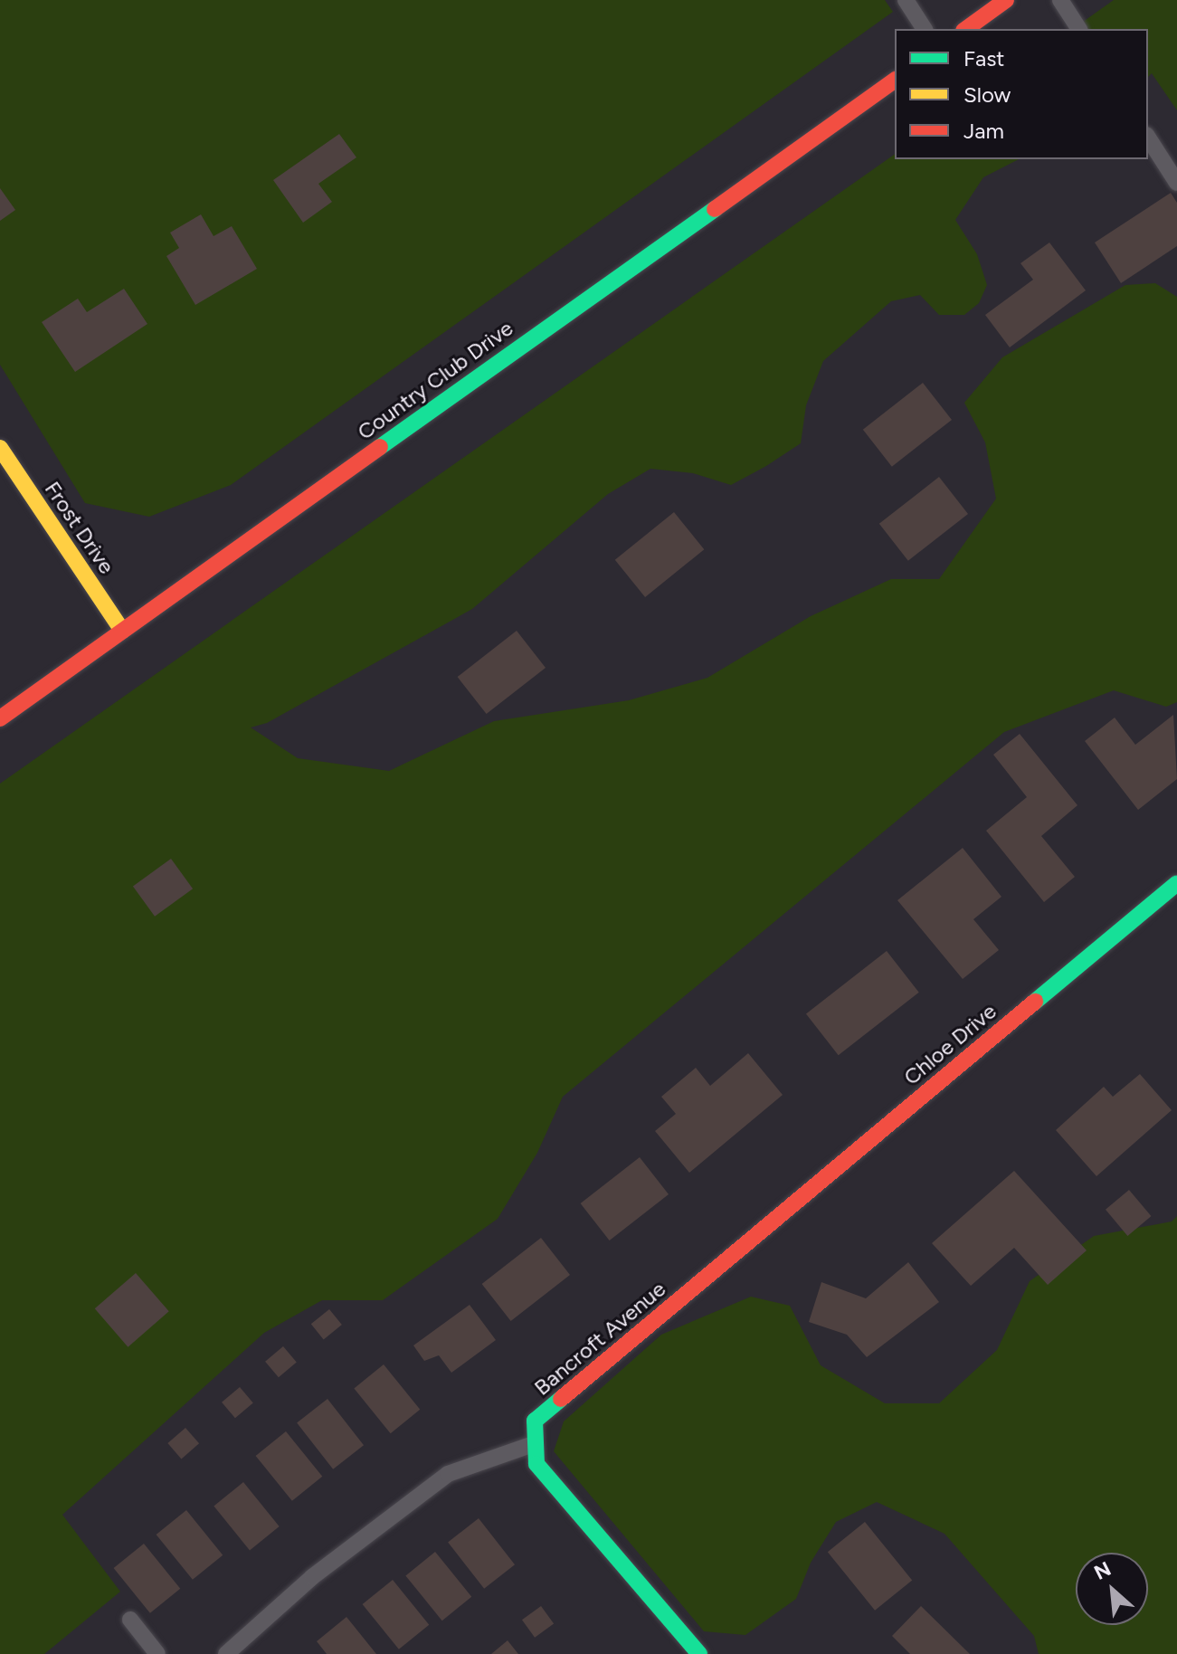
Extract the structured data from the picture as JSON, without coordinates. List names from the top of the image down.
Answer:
{
  "streets": {
    "street": [
      "Country Club Drive",
      "Frost Drive",
      "Chloe Drive",
      "Bancroft Avenue"
    ]
  },
  "crossings": [
    ["Country Club Drive", "Frost Drive"],
    ["Chloe Drive", "Bancroft Avenue"]
  ],
  "legend": ["Fast", "Slow", "Jam"],
  "north": "top left"
}
